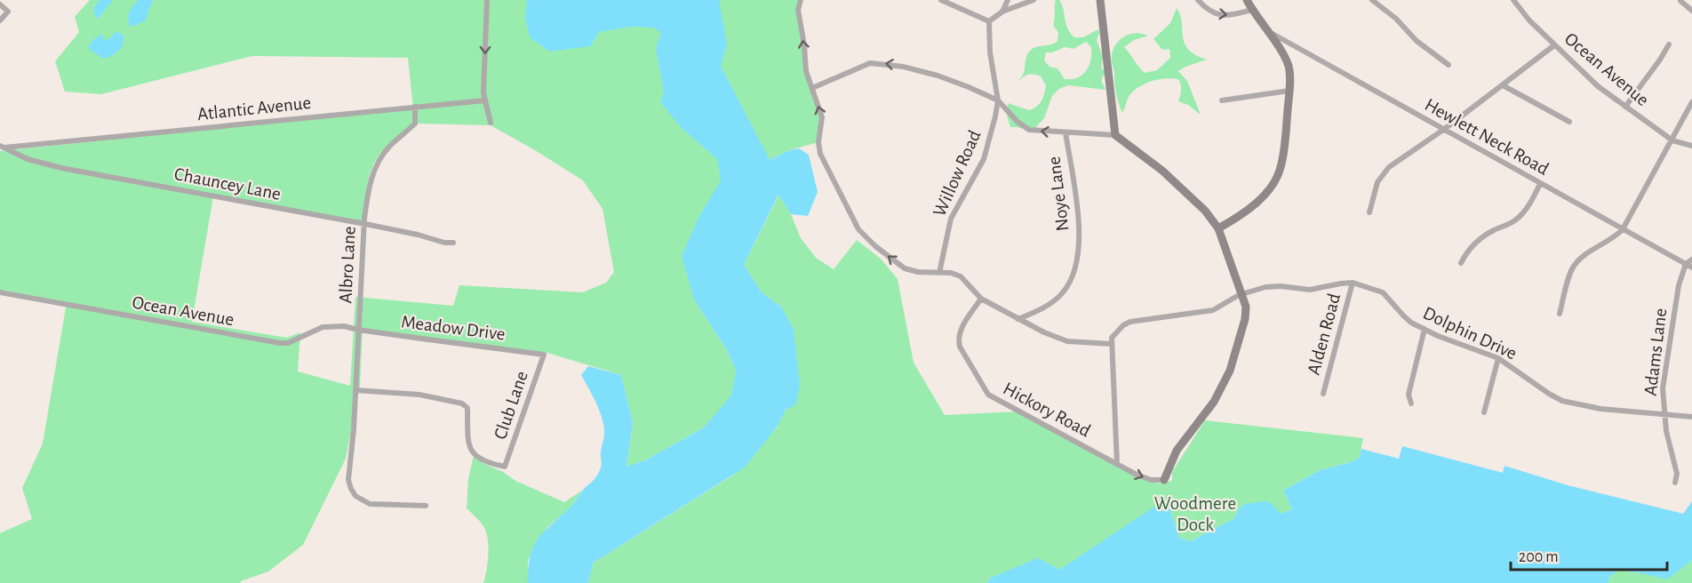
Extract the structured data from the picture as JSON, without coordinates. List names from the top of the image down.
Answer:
{
  "streets": {
    "street": [
      "Ocean Avenue",
      "Atlantic Avenue",
      "Hewlett Neck Road",
      "Willow Road",
      "Chauncey Lane",
      "Noye Lane",
      "Albro Lane",
      "Meadow Drive",
      "Dolphin Drive",
      "Alden Road",
      "Adams Lane",
      "Club Lane",
      "Hickory Road"
    ]
  },
  "crossings": [
    ["Ocean Avenue", "Albro Lane"],
    ["Ocean Avenue", "Meadow Drive"],
    ["Atlantic Avenue", "Chauncey Lane"],
    ["Atlantic Avenue", "Albro Lane"],
    ["Hewlett Neck Road", "Adams Lane"],
    ["Chauncey Lane", "Albro Lane"],
    ["Albro Lane", "Meadow Drive"],
    ["Albro Lane", "Club Lane"],
    ["Meadow Drive", "Club Lane"],
    ["Dolphin Drive", "Alden Road"],
    ["Dolphin Drive", "Adams Lane"]
  ],
  "parks": ["Woodmere Dock"],
  "scale_bar": "200 m"
}
